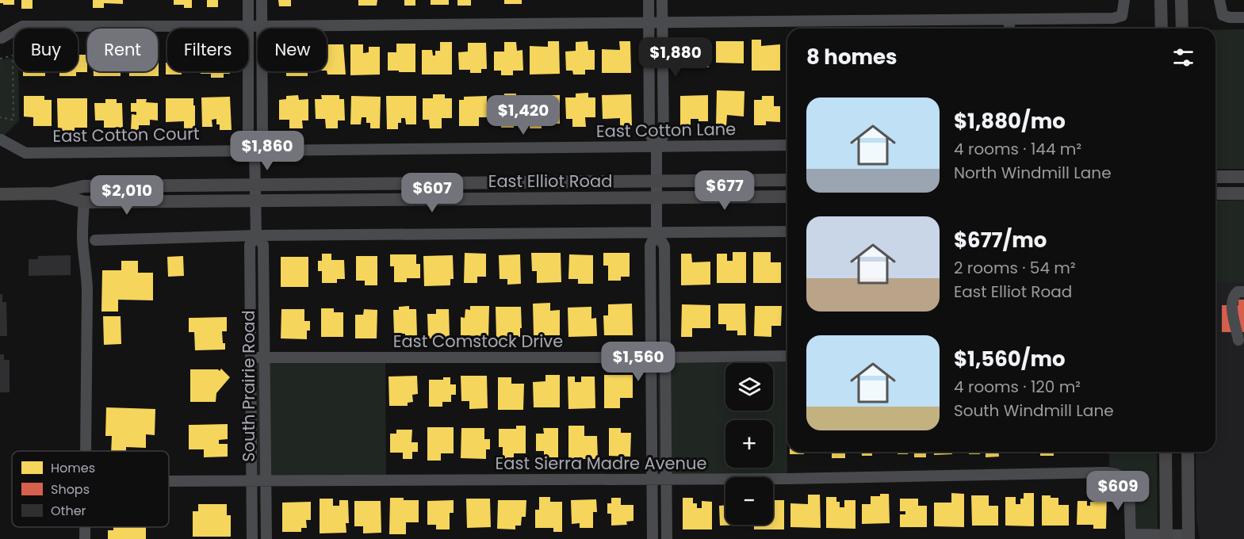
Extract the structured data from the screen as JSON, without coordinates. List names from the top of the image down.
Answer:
{
  "streets": {
    "main road": ["East Elliot Road"],
    "street": [
      "East Cotton Lane",
      "East Cotton Court",
      "East Comstock Drive",
      "South Prairie Road",
      "East Sierra Madre Avenue"
    ]
  },
  "crossings": [
    ["East Cotton Lane", "East Cotton Court"],
    ["East Cotton Lane", "South Prairie Road"],
    ["East Cotton Court", "South Prairie Road"],
    ["East Elliot Road", "South Prairie Road"],
    ["East Comstock Drive", "South Prairie Road"],
    ["South Prairie Road", "East Sierra Madre Avenue"]
  ],
  "legend": ["Homes", "Shops", "Other"],
  "page": {
    "chip": [
      "Buy",
      "Rent",
      "Filters",
      "New"
    ],
    "heading": "8 homes",
    "price": [
      "$1,880",
      "$1,420",
      "$1,860",
      "$677",
      "$607",
      "$2,010",
      "$1,560",
      "$609"
    ],
    "list": [
      {
        "name": "$1,880/mo",
        "note": "4 rooms · 144 m² · North Windmill Lane"
      },
      {
        "name": "$677/mo",
        "note": "2 rooms · 54 m² · East Elliot Road"
      },
      {
        "name": "$1,560/mo",
        "note": "4 rooms · 120 m² · South Windmill Lane"
      }
    ],
    "map_buttons": ["+", "−"]
  }
}
